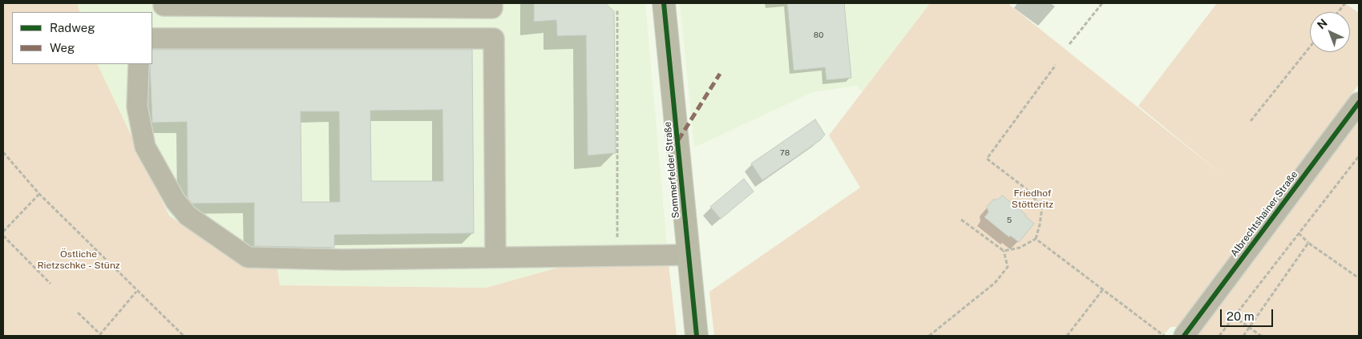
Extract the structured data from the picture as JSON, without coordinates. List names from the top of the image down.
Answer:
{
  "streets": {
    "main road": ["Sommerfelder Straße"],
    "street": ["Albrechtshainer Straße"]
  },
  "parks": ["Friedhof Stötteritz", "Östliche Rietzschke - Stünz"],
  "house_numbers": ["80", "78", "5"],
  "legend": ["Radweg", "Weg"],
  "scale_bar": "20 m",
  "north": "top left"
}
